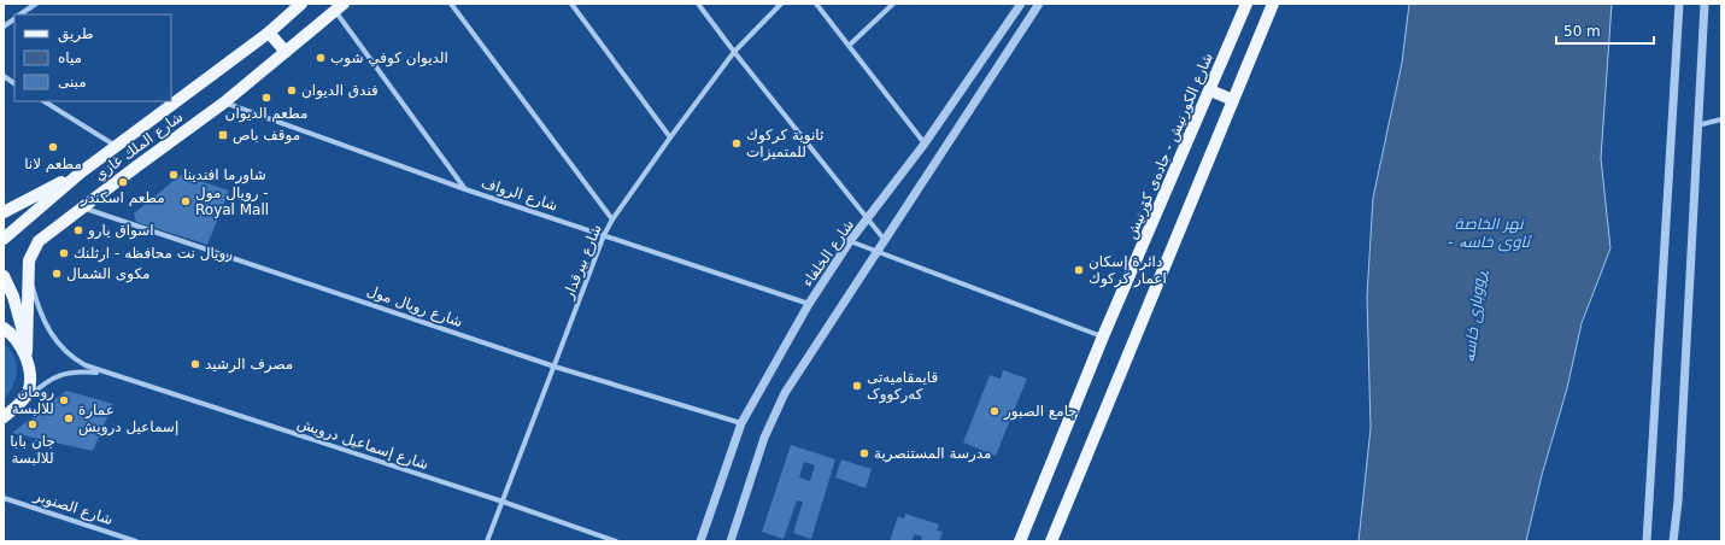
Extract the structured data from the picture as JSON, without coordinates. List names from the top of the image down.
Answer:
{
  "streets": {
    "main road": ["شارع الملك غازي", "شارع الكورنيش - جادەی کۆرنیش"],
    "street": [
      "شارع الرواف",
      "شارع الخلفاء",
      "شارع بيرقدار",
      "شارع رويال مول",
      "شارع إسماعيل درويش",
      "شارع الصنوبر"
    ]
  },
  "crossings": [
    ["شارع الملك غازي", "شارع الرواف"],
    ["شارع الملك غازي", "شارع رويال مول"],
    ["شارع الملك غازي", "شارع إسماعيل درويش"],
    ["شارع الرواف", "شارع الخلفاء"],
    ["شارع الرواف", "شارع بيرقدار"],
    ["شارع الخلفاء", "شارع رويال مول"],
    ["شارع بيرقدار", "شارع رويال مول"],
    ["شارع بيرقدار", "شارع إسماعيل درويش"]
  ],
  "water": ["نهر الخاصة - ئاوی خاسە", "ڕووباری خاسە"],
  "places": {
    "other": [
      "الديوان كوفي شوب",
      "فندق الديوان",
      "مطعم الديوان",
      "ثانوية كركوك للمتميزات",
      "مطعم لانا",
      "شاورما افندينا",
      "مطعم اسكندر",
      "رويال مول - Royal Mall",
      "اسواق يارو",
      "رويال نت محافظه - ارثلنك",
      "دائرة إسكان اعمار كركوك",
      "مكوى الشمال",
      "مصرف الرشيد",
      "قایمقامیەتی کەرکووک",
      "رومان للالبسة",
      "جامع الصبور",
      "عمارة إسماعيل درويش",
      "جان بابا للالبسة",
      "مدرسة المستنصرية"
    ],
    "transit": ["موقف باص"]
  },
  "legend": ["طريق", "مياه", "مبنى"],
  "scale_bar": "50 m"
}
